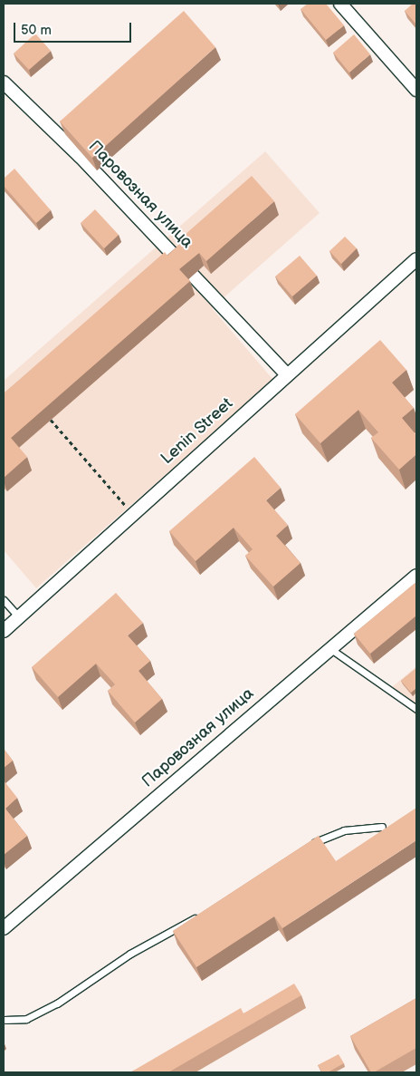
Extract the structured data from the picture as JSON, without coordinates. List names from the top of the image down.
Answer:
{
  "streets": {
    "street": ["Паровозная улица", "Lenin Street"]
  },
  "crossings": [
    ["Паровозная улица", "Lenin Street"]
  ],
  "scale_bar": "50 m"
}
